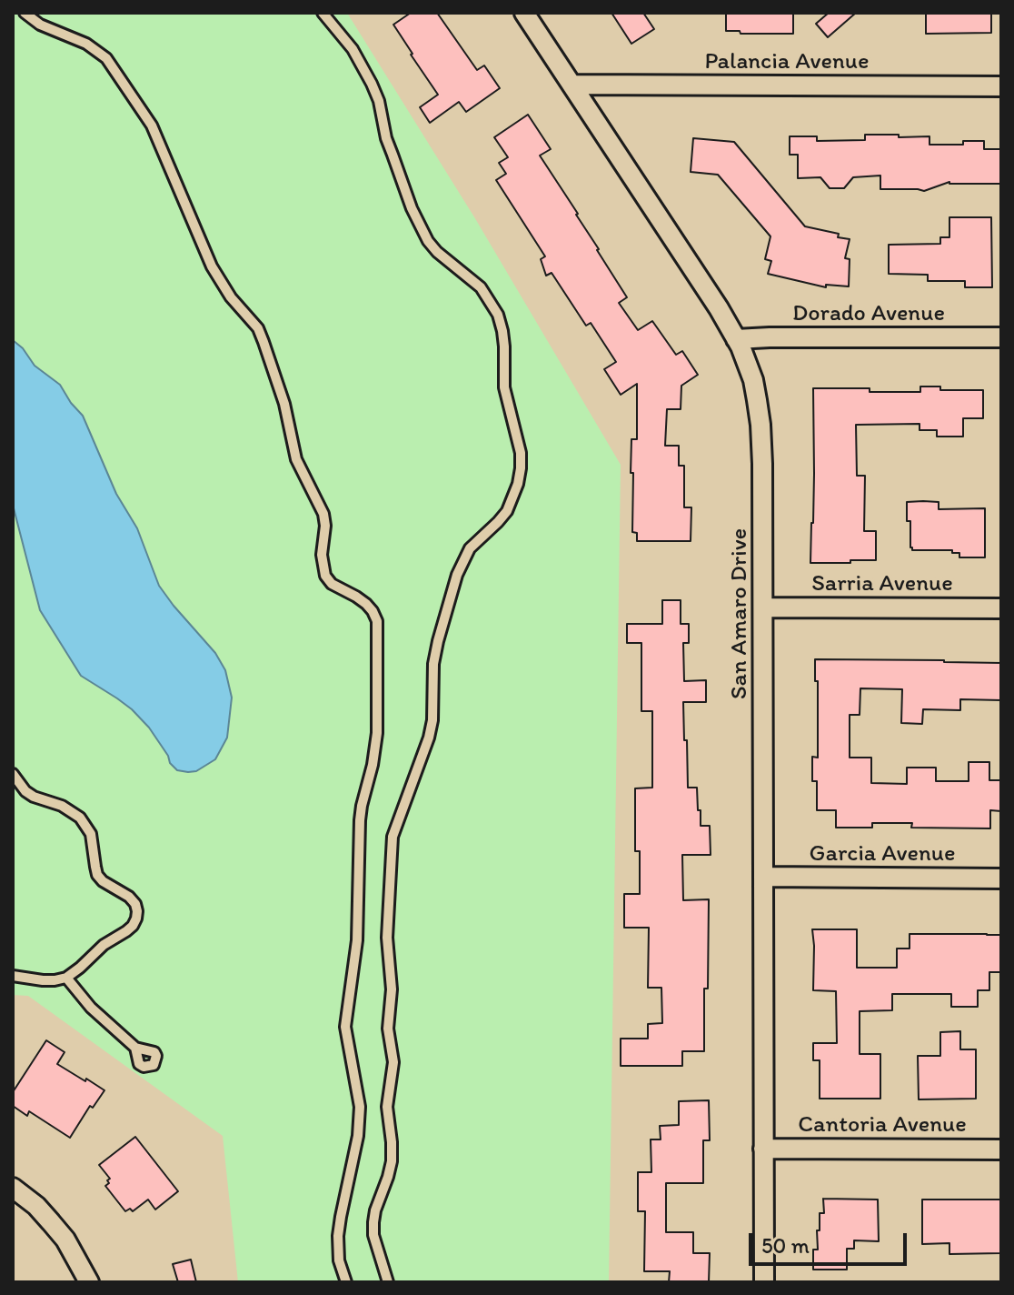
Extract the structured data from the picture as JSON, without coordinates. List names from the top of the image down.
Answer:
{
  "streets": {
    "street": [
      "Palancia Avenue",
      "Dorado Avenue",
      "Sarria Avenue",
      "San Amaro Drive",
      "Garcia Avenue",
      "Cantoria Avenue"
    ]
  },
  "crossings": [
    ["Palancia Avenue", "San Amaro Drive"],
    ["Dorado Avenue", "San Amaro Drive"],
    ["Sarria Avenue", "San Amaro Drive"],
    ["San Amaro Drive", "Garcia Avenue"],
    ["San Amaro Drive", "Cantoria Avenue"]
  ],
  "scale_bar": "50 m"
}
